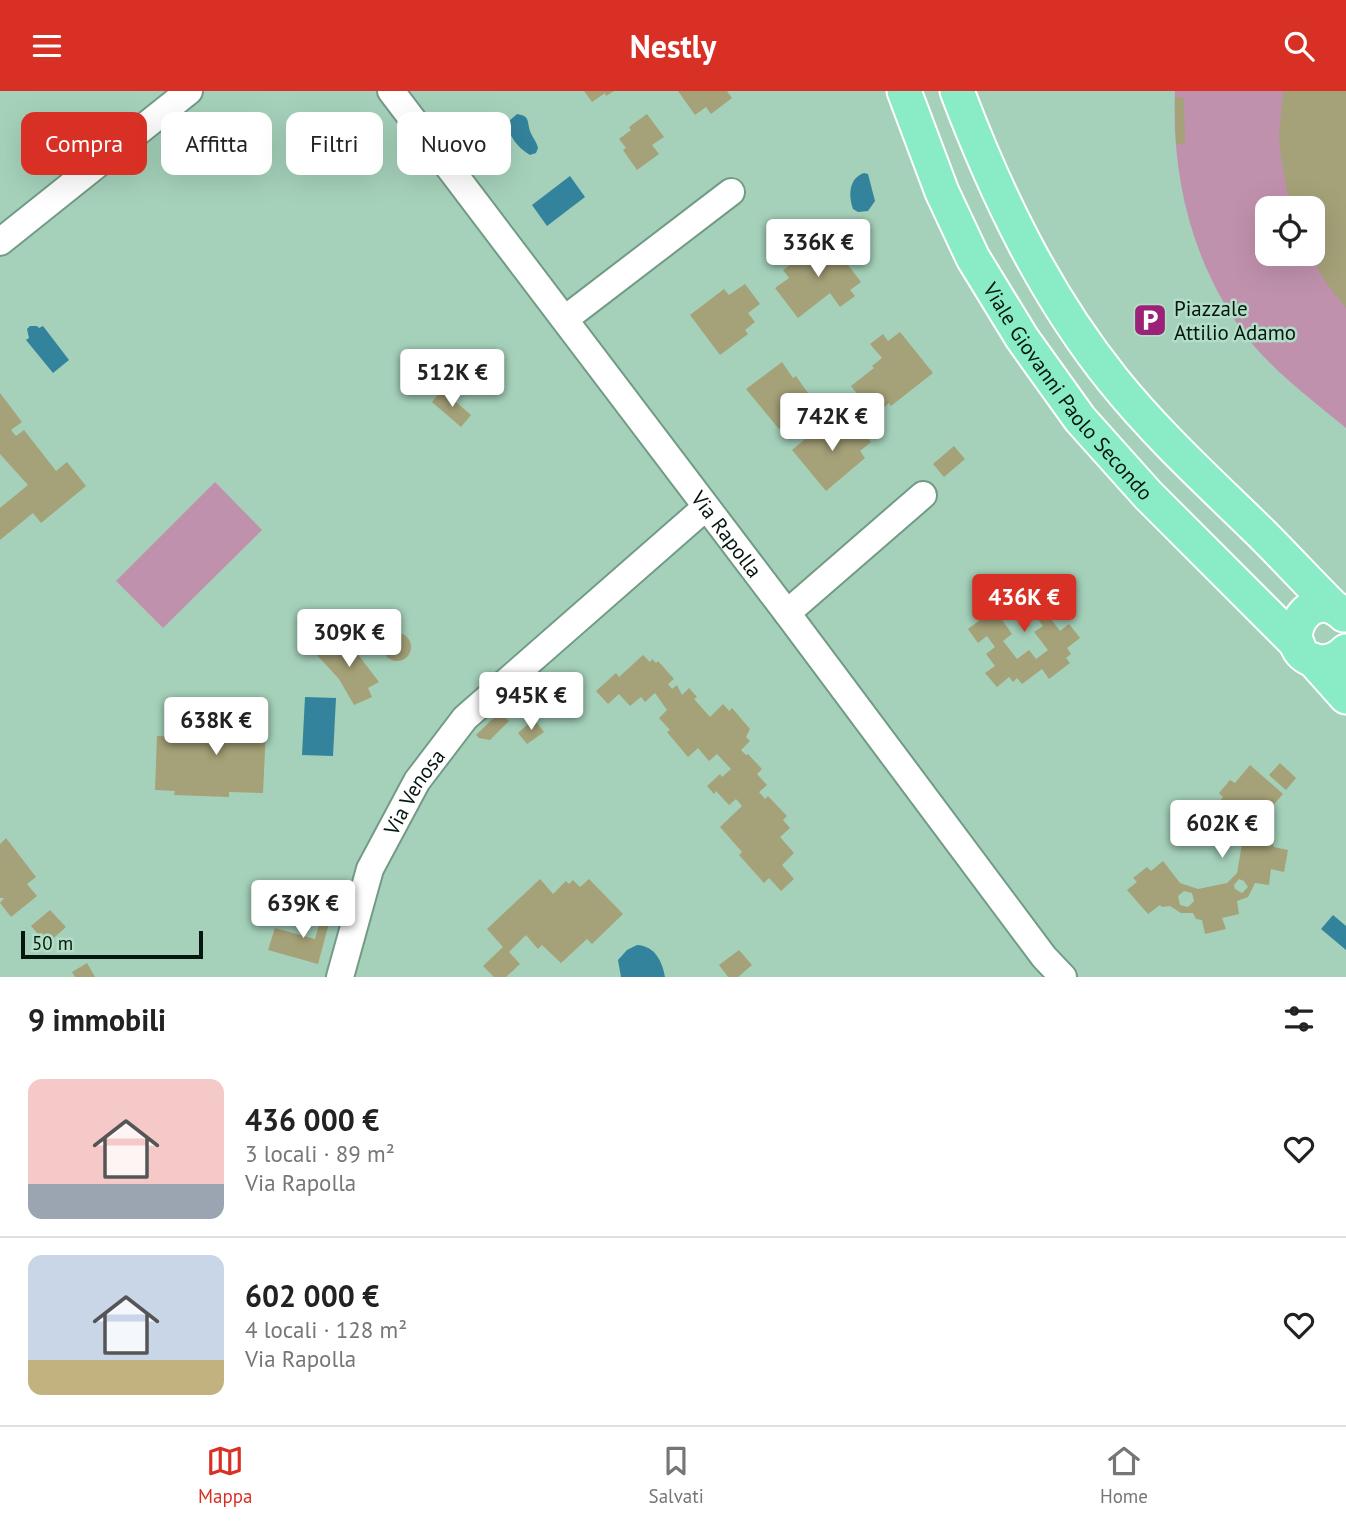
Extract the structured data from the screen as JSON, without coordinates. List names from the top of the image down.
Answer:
{
  "streets": {
    "main road": ["Viale Giovanni Paolo Secondo"],
    "street": ["Via Rapolla", "Via Venosa"]
  },
  "crossings": [
    ["Via Rapolla", "Via Venosa"]
  ],
  "places": {
    "parking": ["Piazzale Attilio Adamo"]
  },
  "scale_bar": "50 m",
  "page": {
    "header": "Nestly",
    "chip": [
      "Compra",
      "Affitta",
      "Filtri",
      "Nuovo"
    ],
    "price": [
      "336K €",
      "512K €",
      "742K €",
      "436K €",
      "309K €",
      "945K €",
      "638K €",
      "602K €",
      "639K €"
    ],
    "scale": "50 m",
    "heading": "9 immobili",
    "list": [
      {
        "name": "436 000 €",
        "note": "3 locali · 89 m² · Via Rapolla"
      },
      {
        "name": "602 000 €",
        "note": "4 locali · 128 m² · Via Rapolla"
      }
    ],
    "tabs": ["Mappa", "Salvati", "Home"]
  }
}
